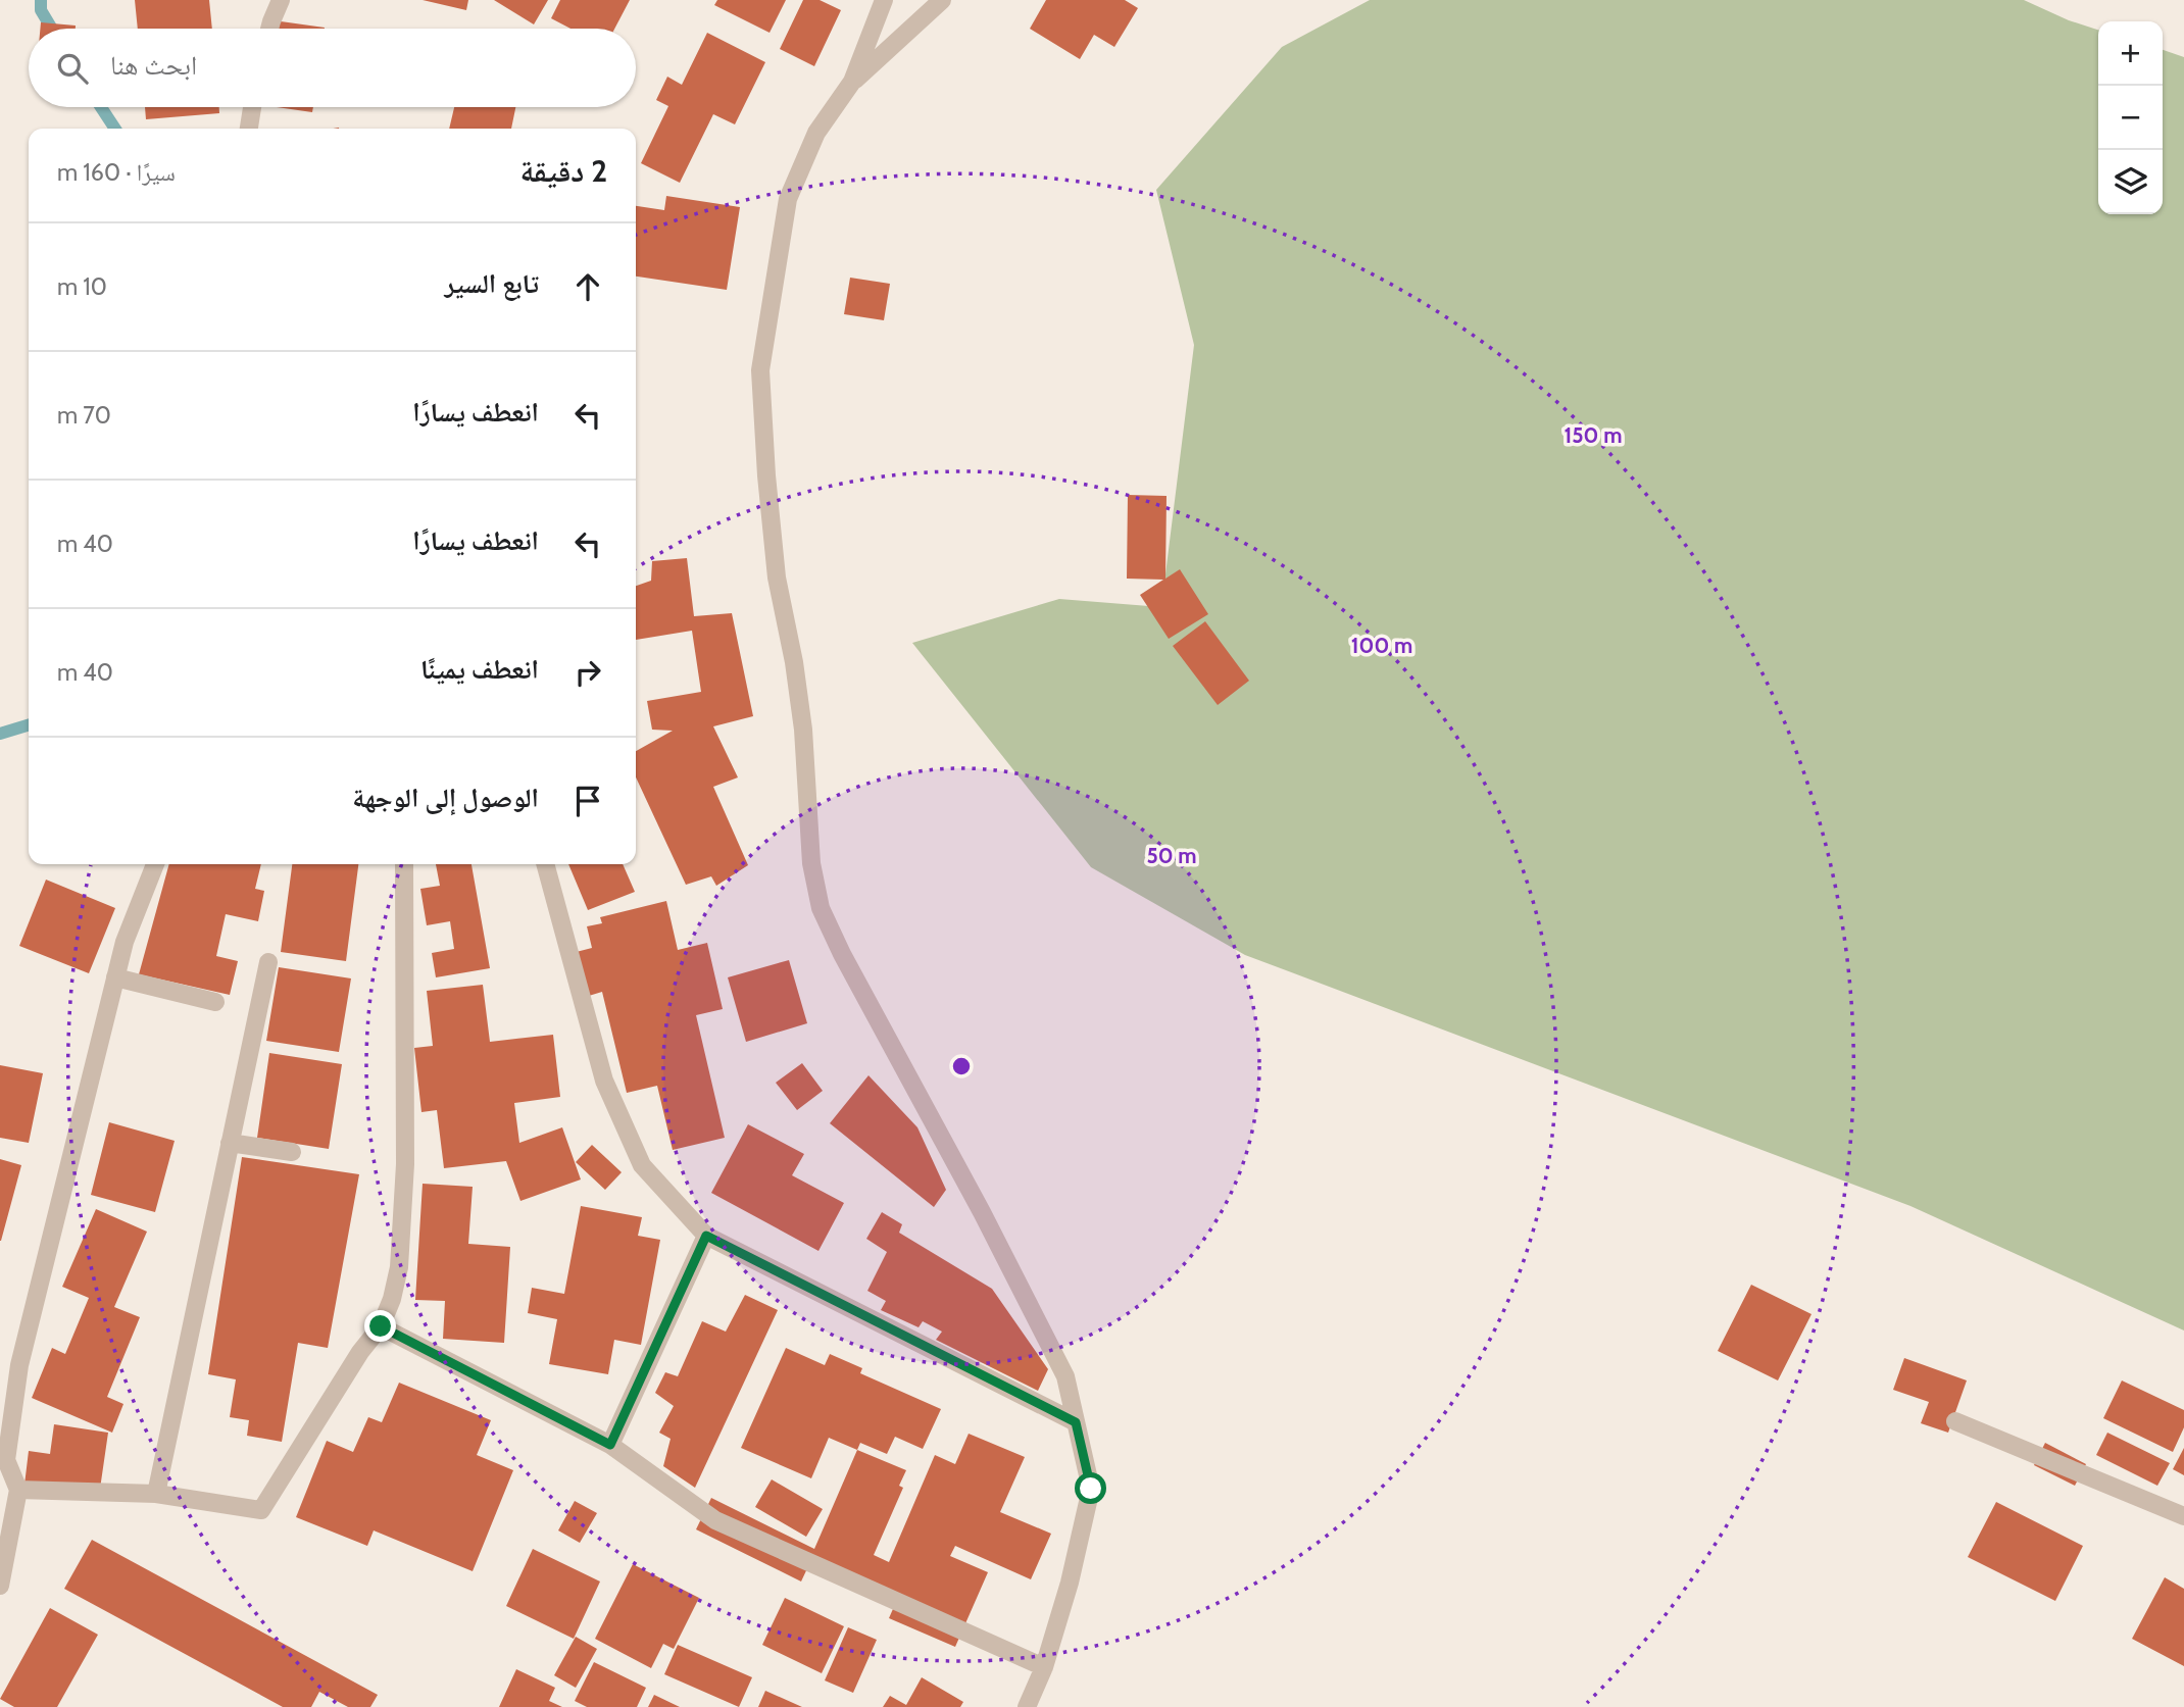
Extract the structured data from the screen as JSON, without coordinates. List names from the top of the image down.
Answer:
{
  "page": {
    "map_buttons": ["+", "−"],
    "search": "ابحث هنا",
    "heading": ["2 دقيقة", "سيرًا · 160 m"],
    "list": [
      ["تابع السير", "10 m"],
      ["انعطف يسارًا", "70 m"],
      ["انعطف يسارًا", "40 m"],
      ["انعطف يمينًا", "40 m"],
      "الوصول إلى الوجهة"
    ]
  },
  "rings": ["150 m", "100 m", "50 m"]
}
